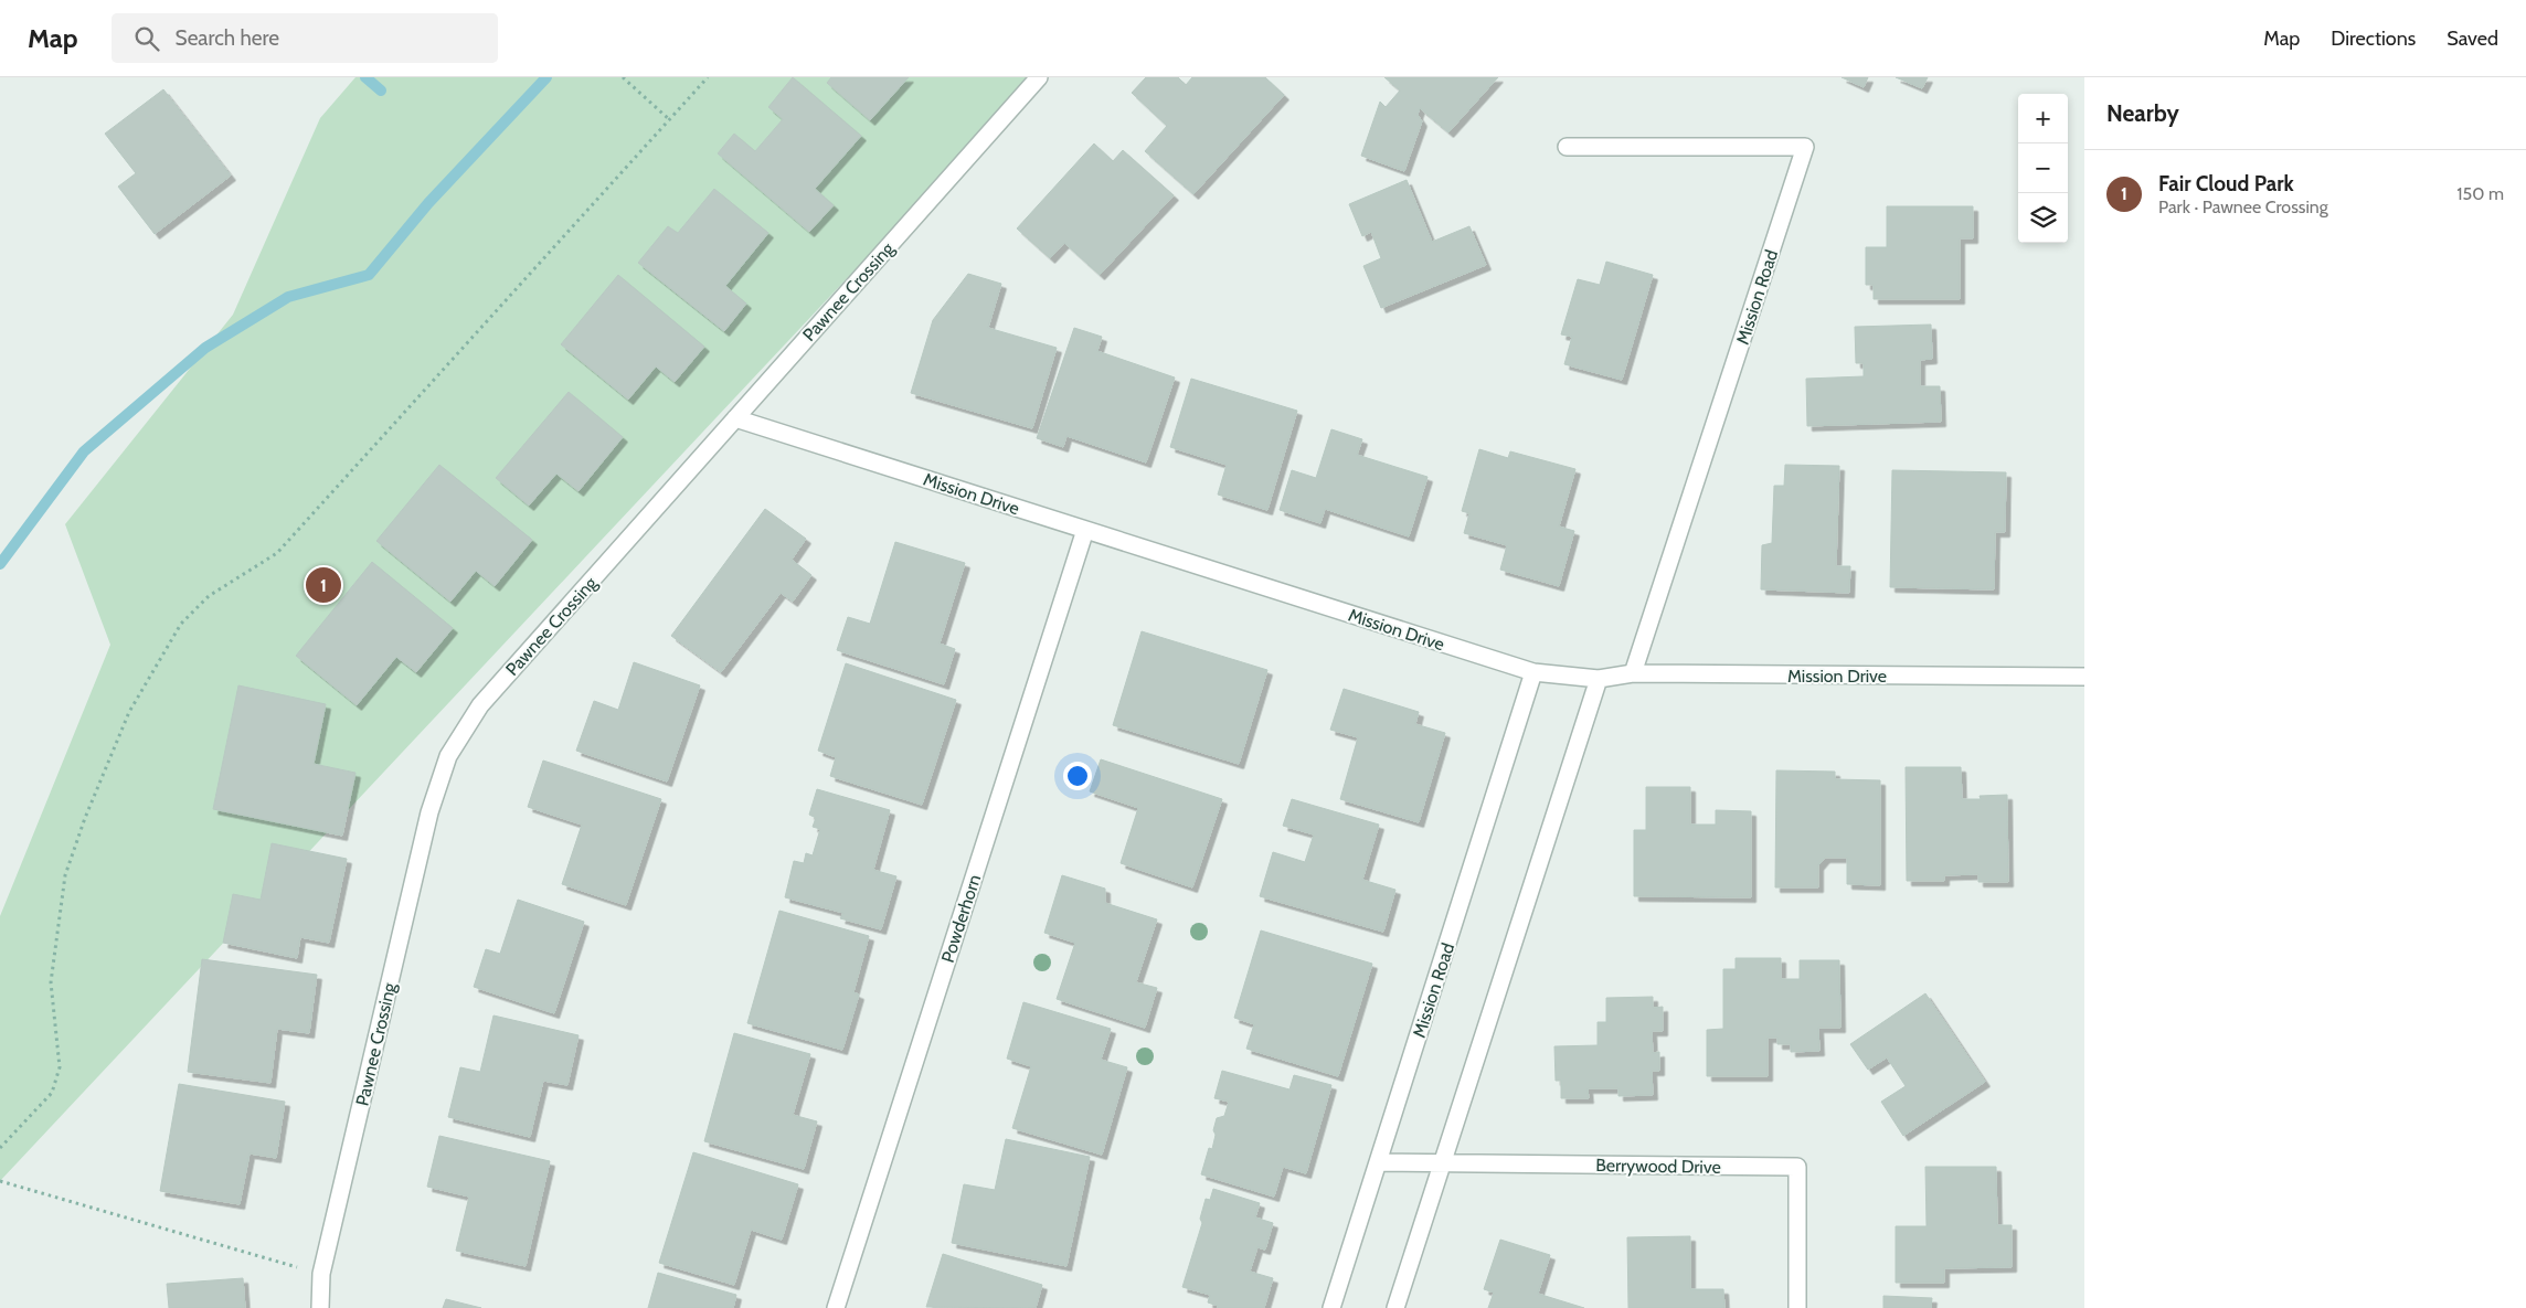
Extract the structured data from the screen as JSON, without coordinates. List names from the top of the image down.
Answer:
{
  "streets": {
    "street": [
      "Pawnee Crossing",
      "Mission Road",
      "Mission Drive",
      "Powderhorn",
      "Berrywood Drive"
    ]
  },
  "crossings": [
    ["Pawnee Crossing", "Mission Drive"],
    ["Mission Road", "Mission Drive"],
    ["Mission Road", "Berrywood Drive"],
    ["Mission Drive", "Powderhorn"]
  ],
  "page": {
    "header": "Map",
    "search": "Search here",
    "nav": ["Map", "Directions", "Saved"],
    "heading": "Nearby",
    "map_buttons": ["+", "−"],
    "list": [
      {
        "mark": "1",
        "name": "Fair Cloud Park",
        "note": "Park · Pawnee Crossing",
        "value": "150 m"
      }
    ],
    "pins": "1"
  }
}
